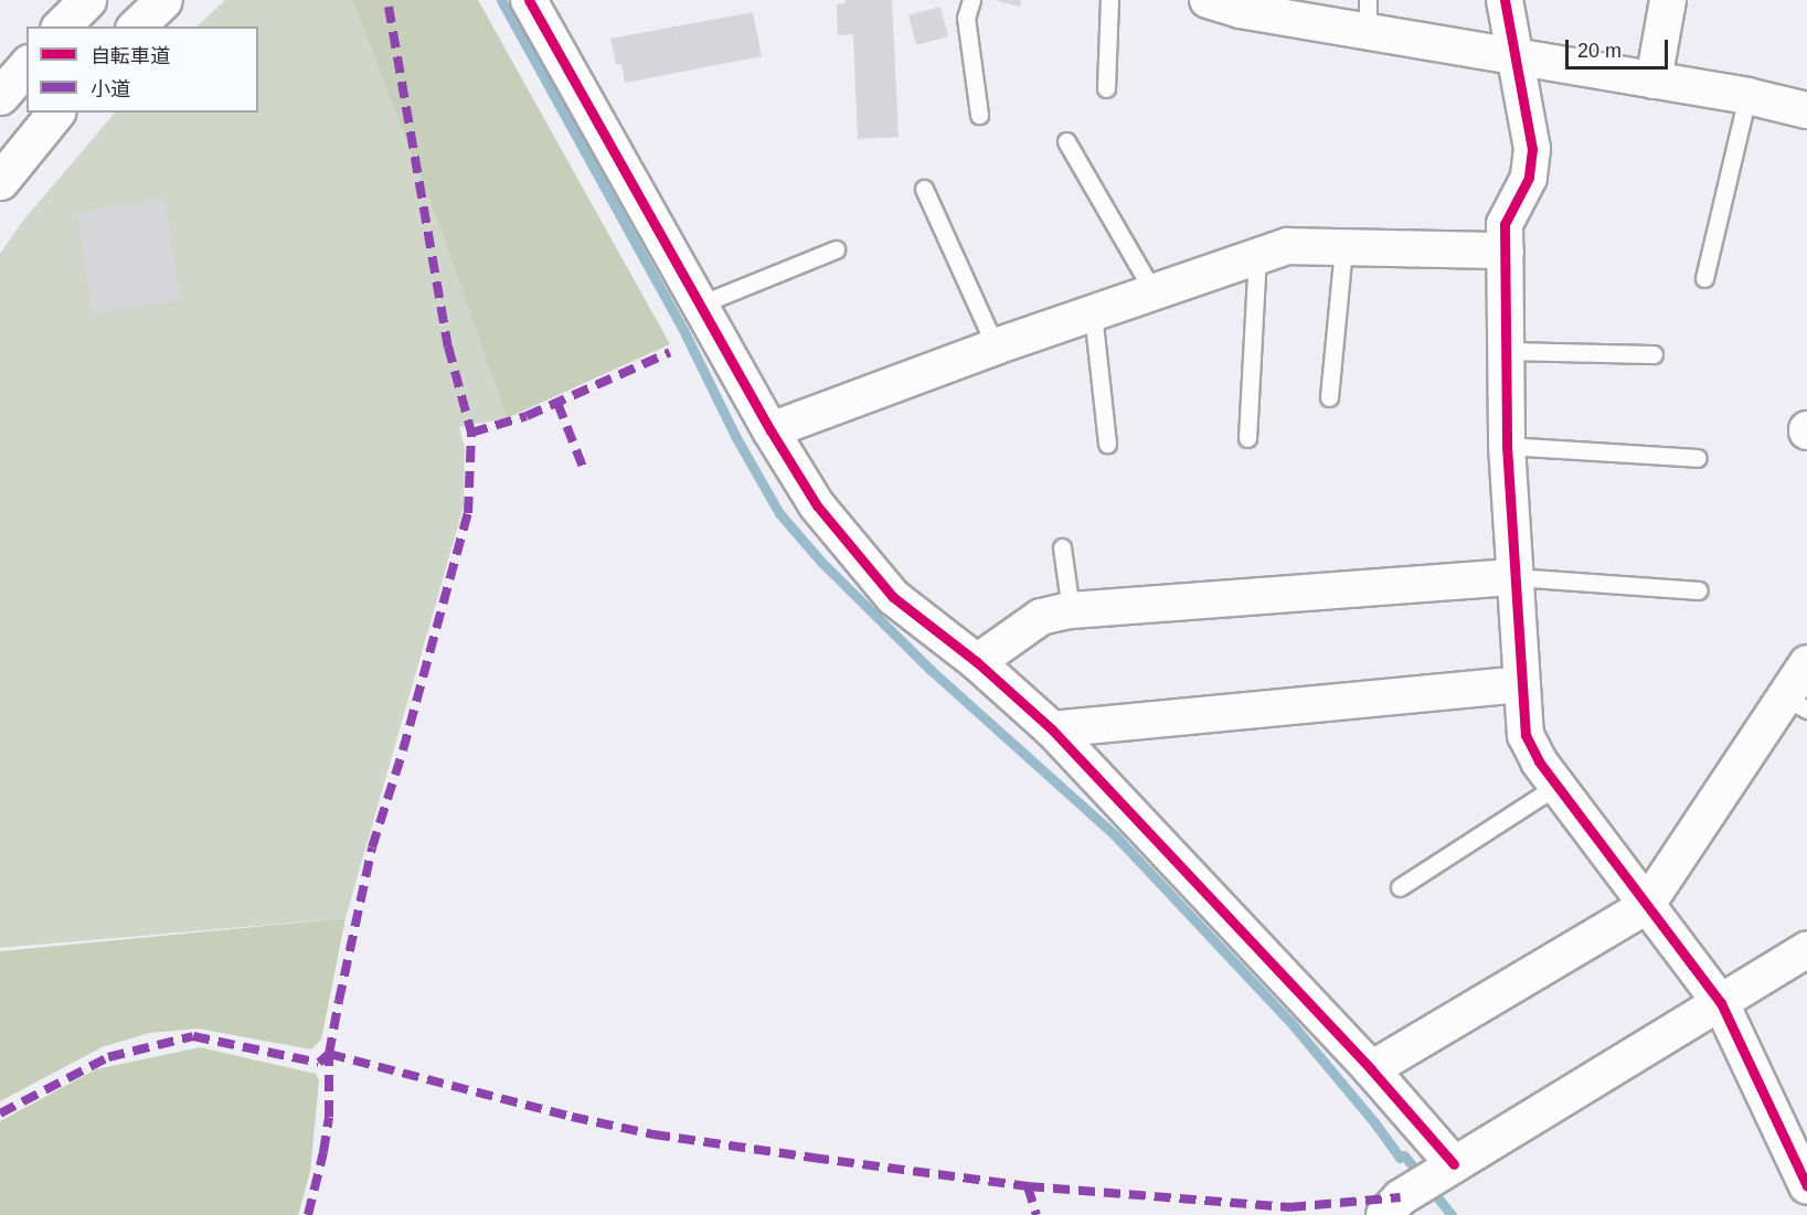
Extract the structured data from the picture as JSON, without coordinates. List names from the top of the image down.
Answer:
{
  "legend": ["自転車道", "小道"],
  "scale_bar": "20 m"
}
